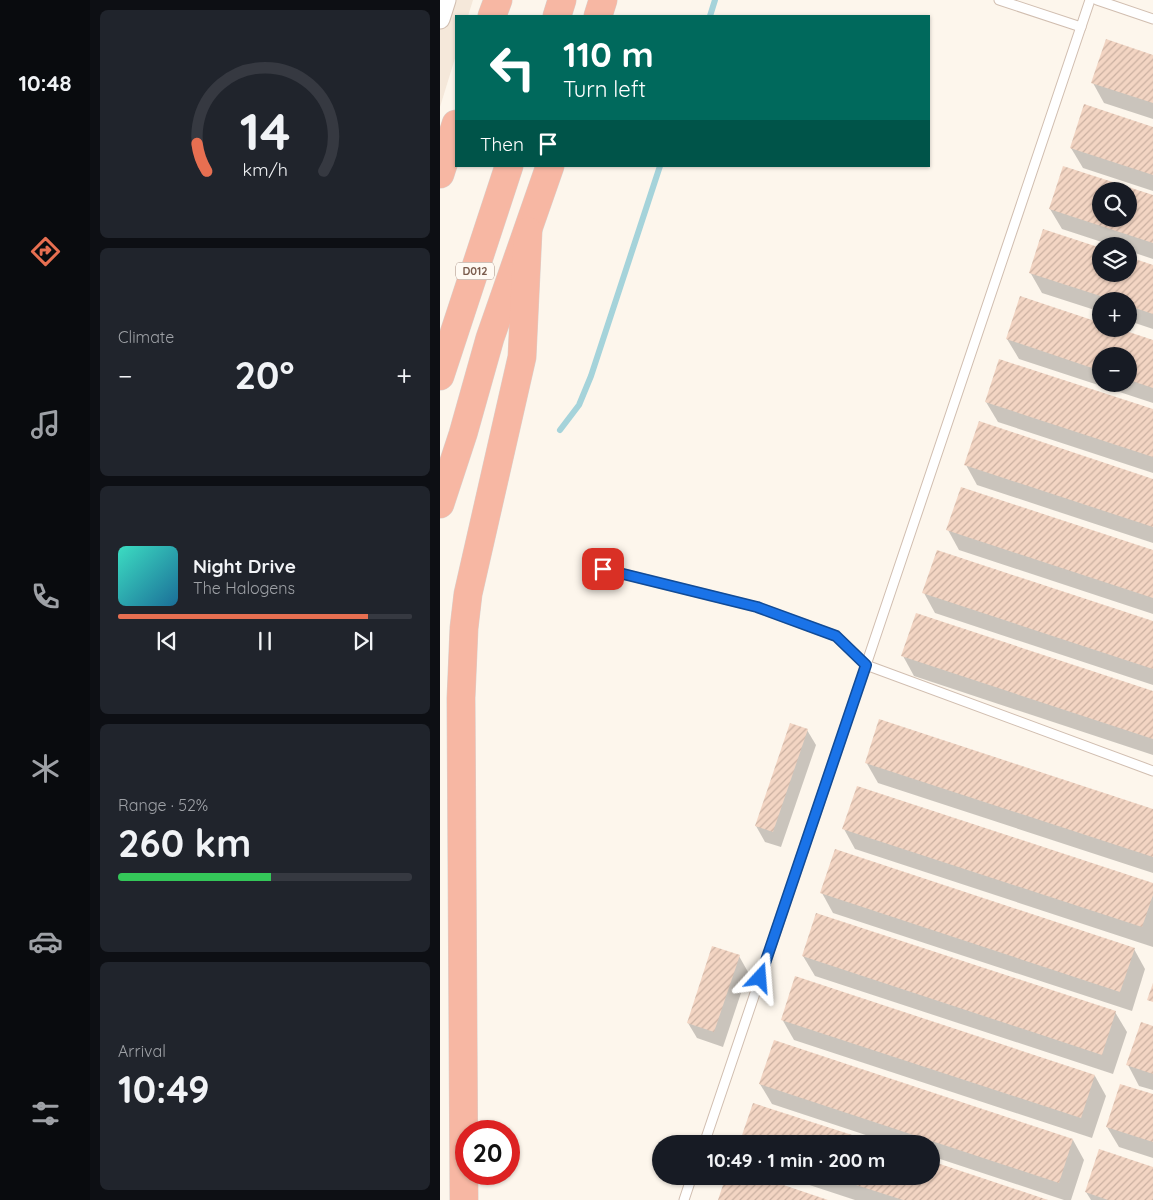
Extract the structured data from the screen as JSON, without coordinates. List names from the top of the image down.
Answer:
{
  "streets": {
    "highway": ["D012"]
  },
  "page": {
    "tabs": "10:48",
    "turn": ["110 m", "Turn left"],
    "then": "Then",
    "map_buttons": ["+", "−"],
    "tile": [
      "Climate",
      ["Range · 52%", "260 km"],
      ["Arrival", "10:49"]
    ],
    "heat": ["−", "20°", "+"],
    "song": ["Night Drive", "The Halogens"],
    "limit": "20",
    "trip": "10:49 · 1 min · 200 m",
    "gauge": ["14", "km/h"]
  }
}
